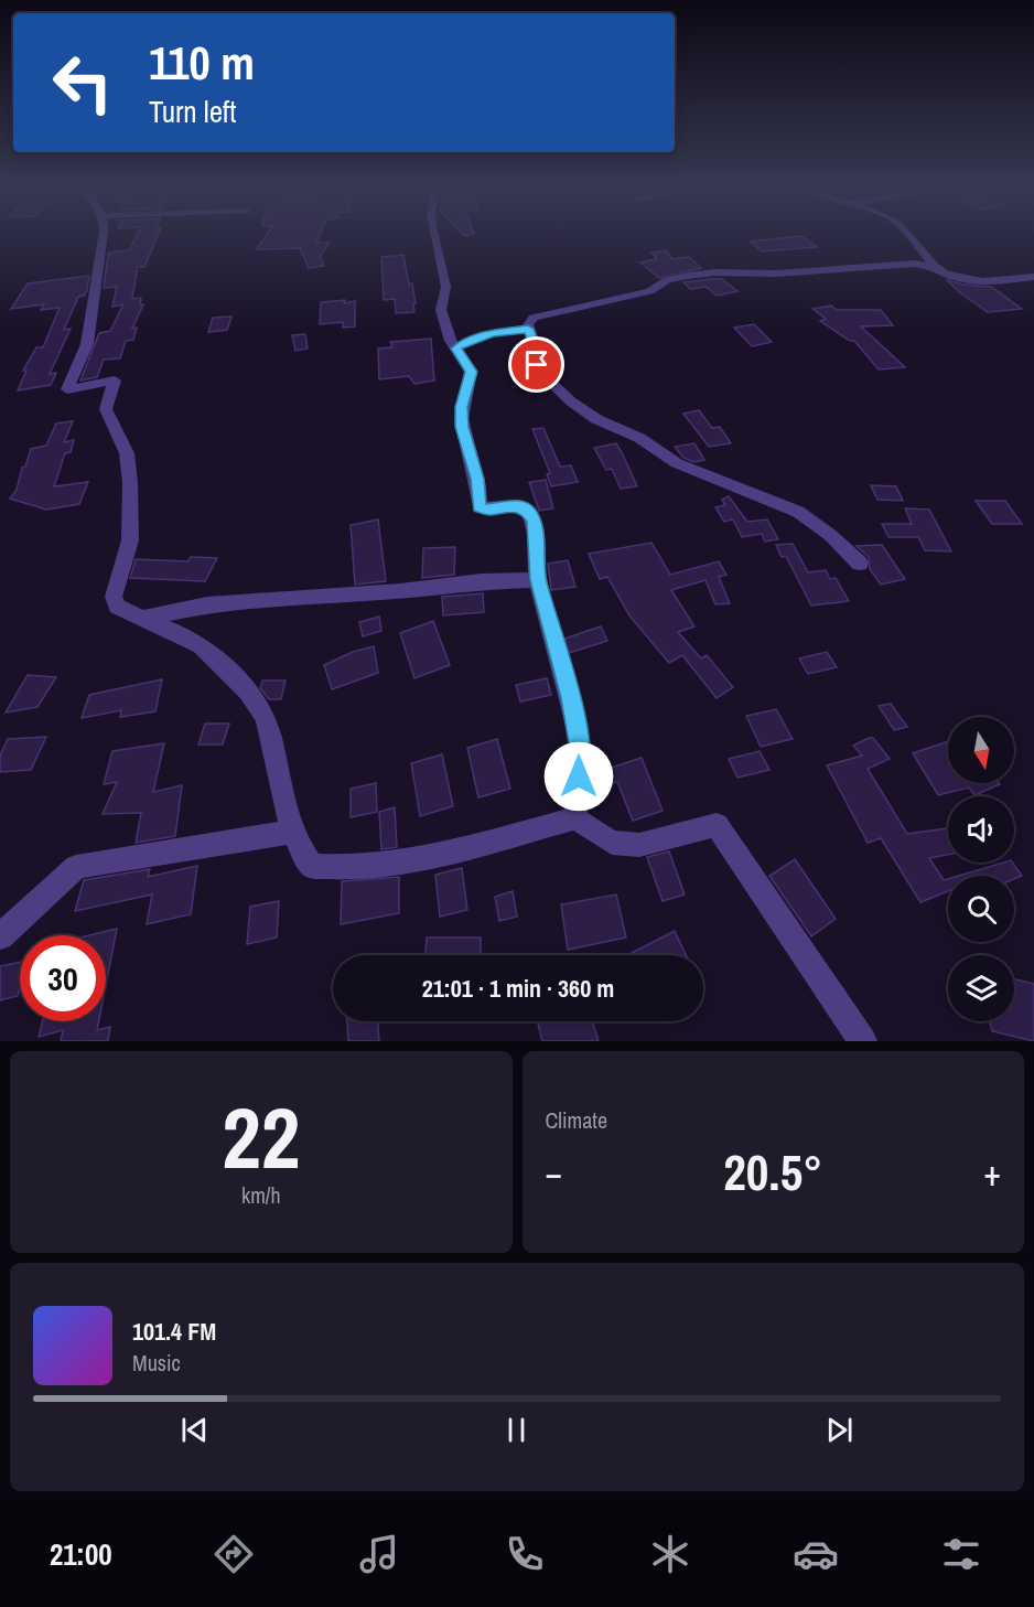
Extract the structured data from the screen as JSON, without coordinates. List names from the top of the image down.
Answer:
{
  "north": "bottom",
  "page": {
    "turn": ["110 m", "Turn left"],
    "limit": "30",
    "trip": "21:01 · 1 min · 360 m",
    "tile": [
      ["22", "km/h"],
      "Climate"
    ],
    "heat": ["−", "20.5°", "+"],
    "song": ["101.4 FM", "Music"],
    "tabs": "21:00"
  }
}
